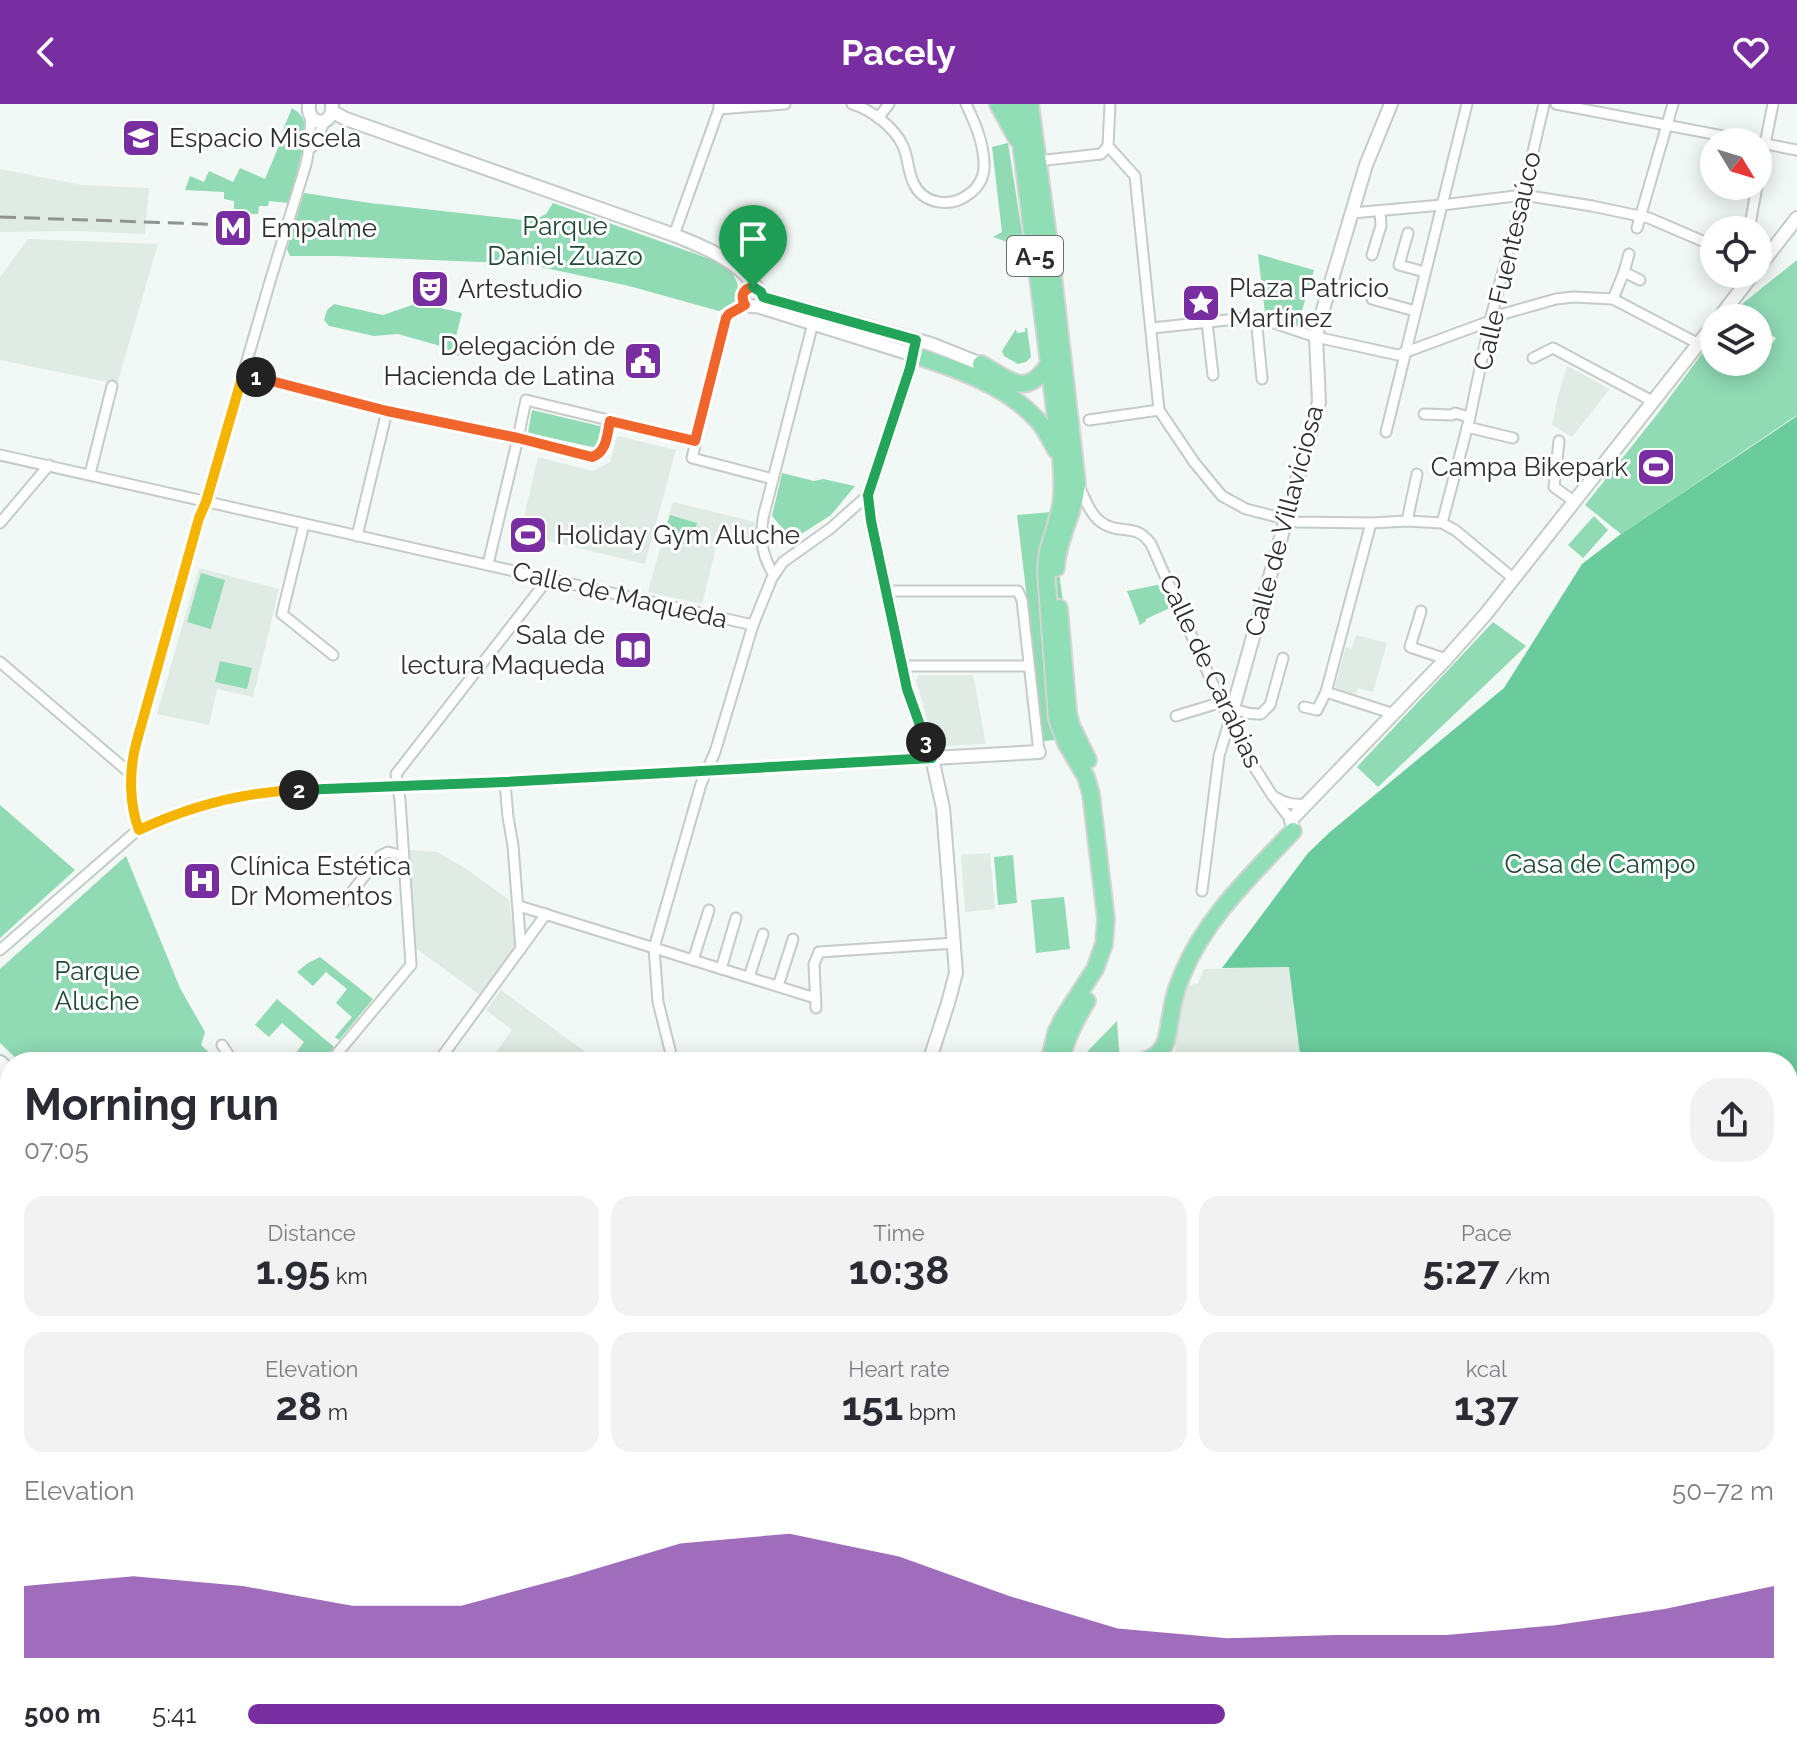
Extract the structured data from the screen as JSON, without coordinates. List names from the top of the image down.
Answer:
{
  "streets": {
    "highway": ["A-5"],
    "street": [
      "Calle Fuentesaúco",
      "Calle de Villaviciosa",
      "Calle de Maqueda",
      "Calle de Carabias"
    ]
  },
  "crossings": [
    ["A-5", "Calle de Carabias"],
    ["Calle de Villaviciosa", "Calle de Carabias"]
  ],
  "parks": ["Parque Daniel Zuazo", "Casa de Campo", "Parque Aluche"],
  "places": {
    "school or university": ["Espacio Miscela"],
    "metro station": ["Empalme"],
    "theatre": ["Artestudio"],
    "place": ["Plaza Patricio Martínez"],
    "public building": ["Delegación de Hacienda de Latina"],
    "sports": ["Campa Bikepark", "Holiday Gym Aluche"],
    "library": ["Sala de lectura Maqueda"],
    "hospital": ["Clínica Estética Dr Momentos"]
  },
  "north": "bottom right",
  "page": {
    "header": "Pacely",
    "pins": ["1", "3", "2"],
    "heading": ["Morning run", "07:05"],
    "stats": [
      ["Distance", "1.95 km"],
      ["Time", "10:38"],
      ["Pace", "5:27 /km"],
      ["Elevation", "28 m"],
      ["Heart rate", "151 bpm"],
      ["kcal", "137"]
    ],
    "chart": ["Elevation", "50–72 m"],
    "list": [
      {
        "name": "500 m",
        "note": "5:41"
      }
    ]
  }
}
